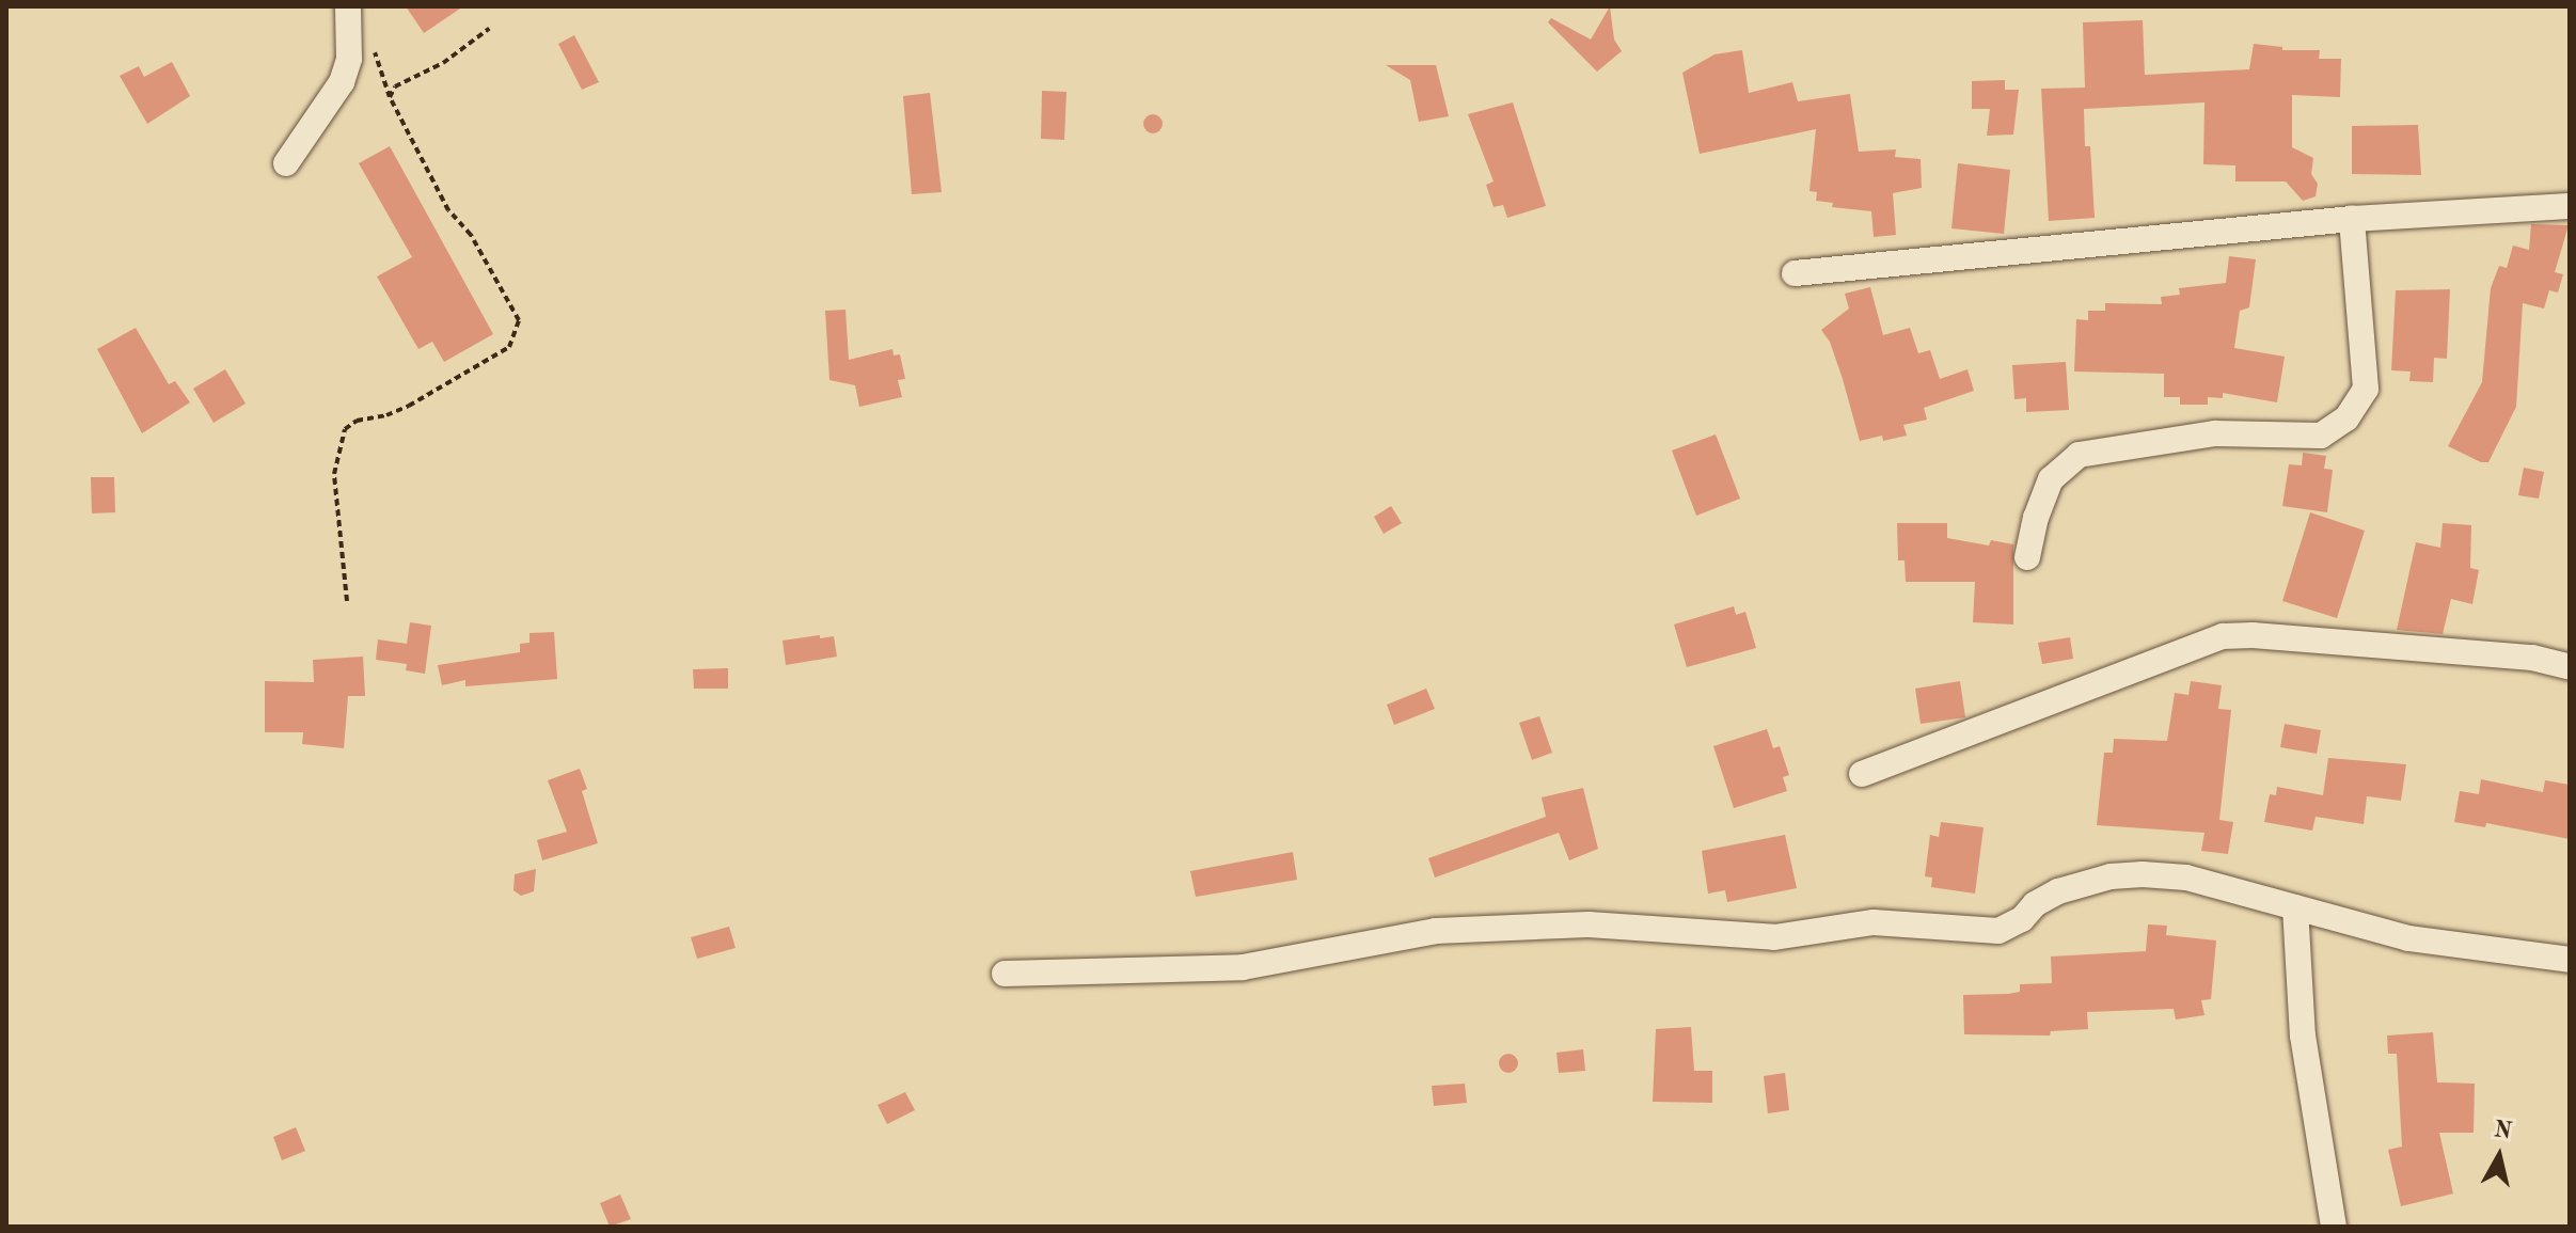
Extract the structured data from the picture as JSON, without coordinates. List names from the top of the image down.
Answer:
{
  "north": "top"
}
